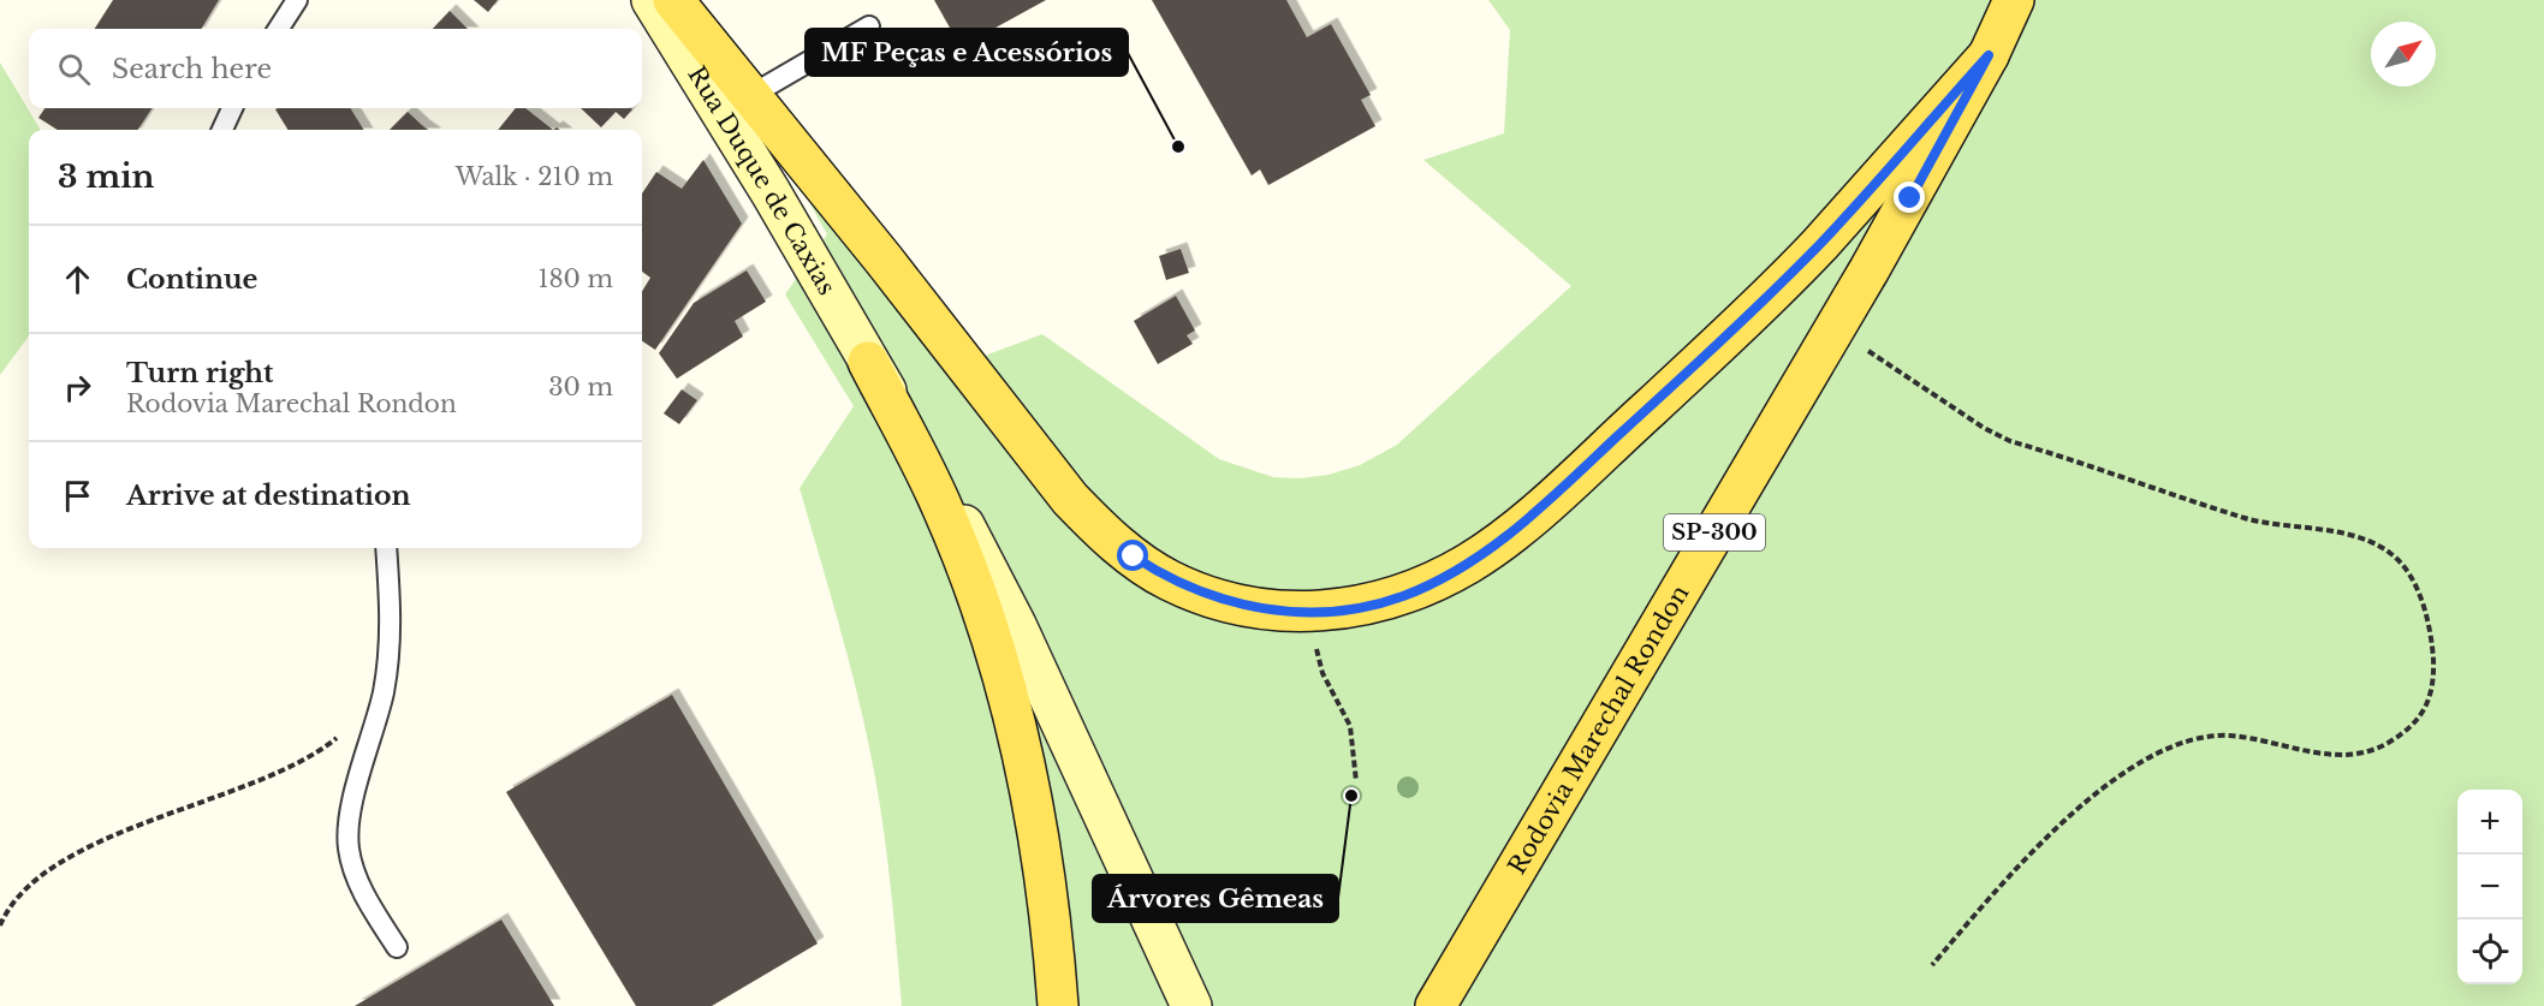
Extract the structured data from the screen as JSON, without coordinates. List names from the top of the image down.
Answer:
{
  "streets": {
    "main road": ["Rua Duque de Caxias", "SP-300", "Rodovia Marechal Rondon"]
  },
  "places": ["MF Peças e Acessórios", "Árvores Gêmeas"],
  "north": "top right",
  "page": {
    "search": "Search here",
    "heading": ["3 min", "Walk · 210 m"],
    "list": [
      ["Continue", "180 m"],
      ["Turn right", "Rodovia Marechal Rondon", "30 m"],
      "Arrive at destination"
    ],
    "map_buttons": ["+", "−"]
  }
}
